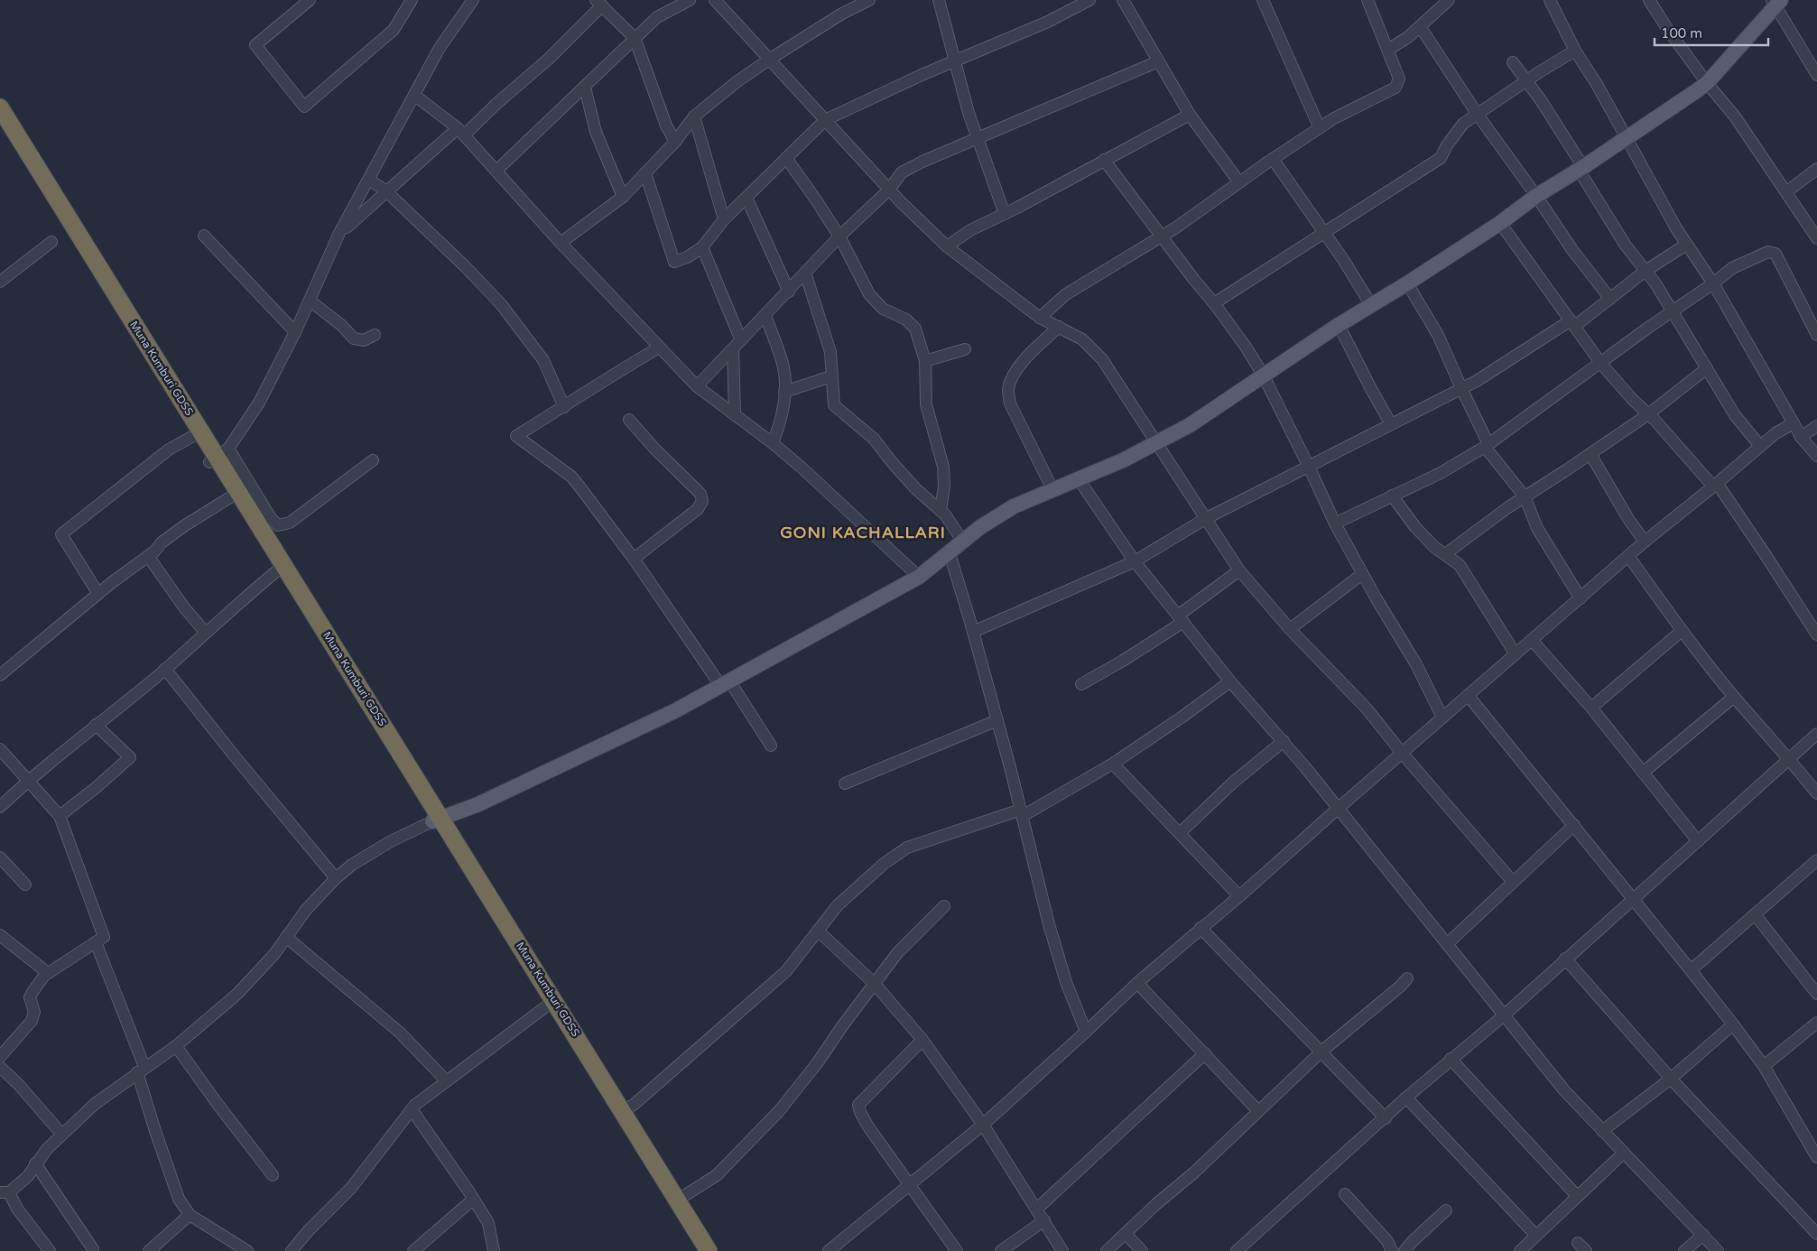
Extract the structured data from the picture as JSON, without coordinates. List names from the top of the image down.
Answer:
{
  "streets": {
    "highway": ["Muna Kumburi GDSS"]
  },
  "districts": ["GONI KACHALLARI"],
  "scale_bar": "100 m"
}
